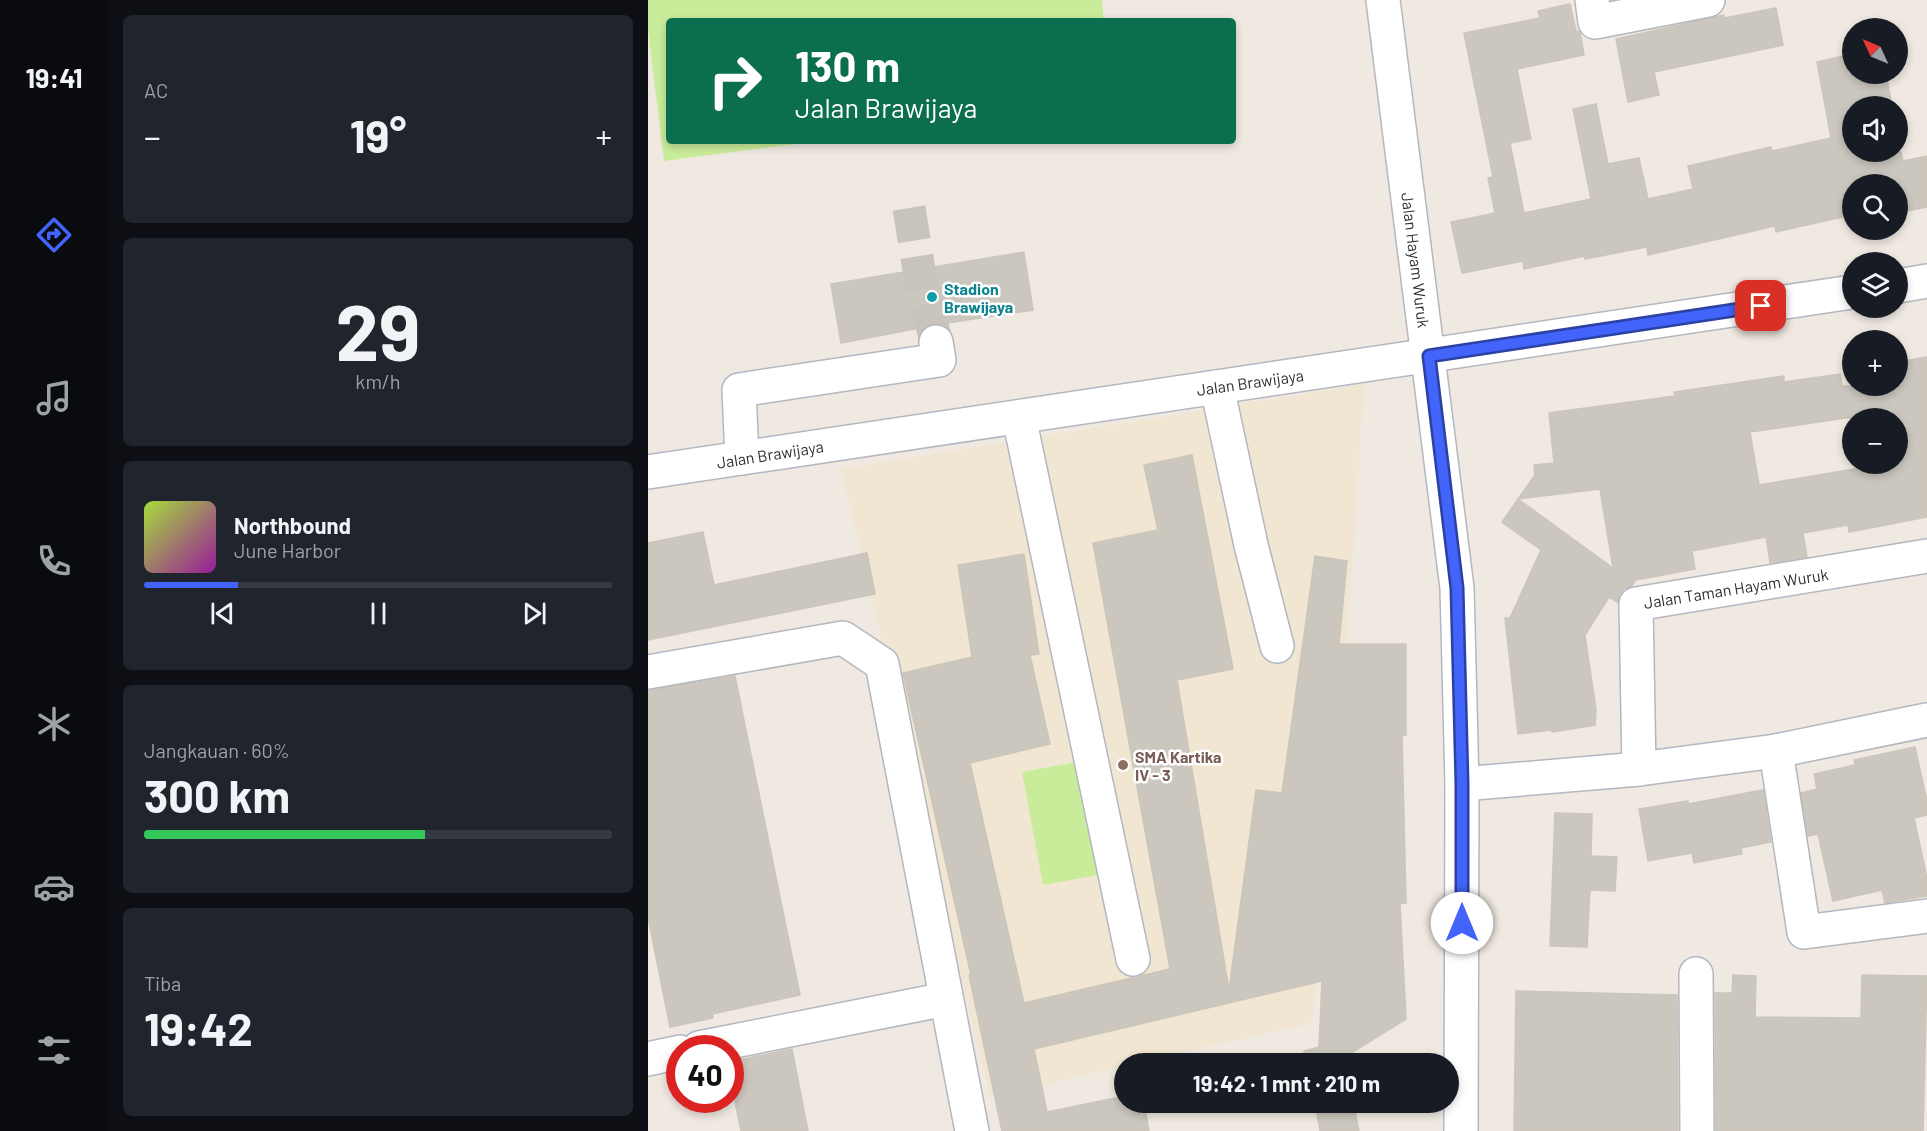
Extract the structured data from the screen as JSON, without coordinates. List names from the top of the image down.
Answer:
{
  "streets": {
    "street": ["Jalan Hayam Wuruk", "Jalan Brawijaya", "Jalan Taman Hayam Wuruk"]
  },
  "crossings": [
    ["Jalan Hayam Wuruk", "Jalan Brawijaya"]
  ],
  "places": ["Stadion Brawijaya", "SMA Kartika IV - 3"],
  "north": "top left",
  "page": {
    "tabs": "19:41",
    "tile": [
      "AC",
      ["29", "km/h"],
      ["Jangkauan · 60%", "300 km"],
      ["Tiba", "19:42"]
    ],
    "map_buttons": ["+", "−"],
    "turn": ["130 m", "Jalan Brawijaya"],
    "heat": ["−", "19°", "+"],
    "song": ["Northbound", "June Harbor"],
    "limit": "40",
    "trip": "19:42 · 1 mnt · 210 m"
  }
}
